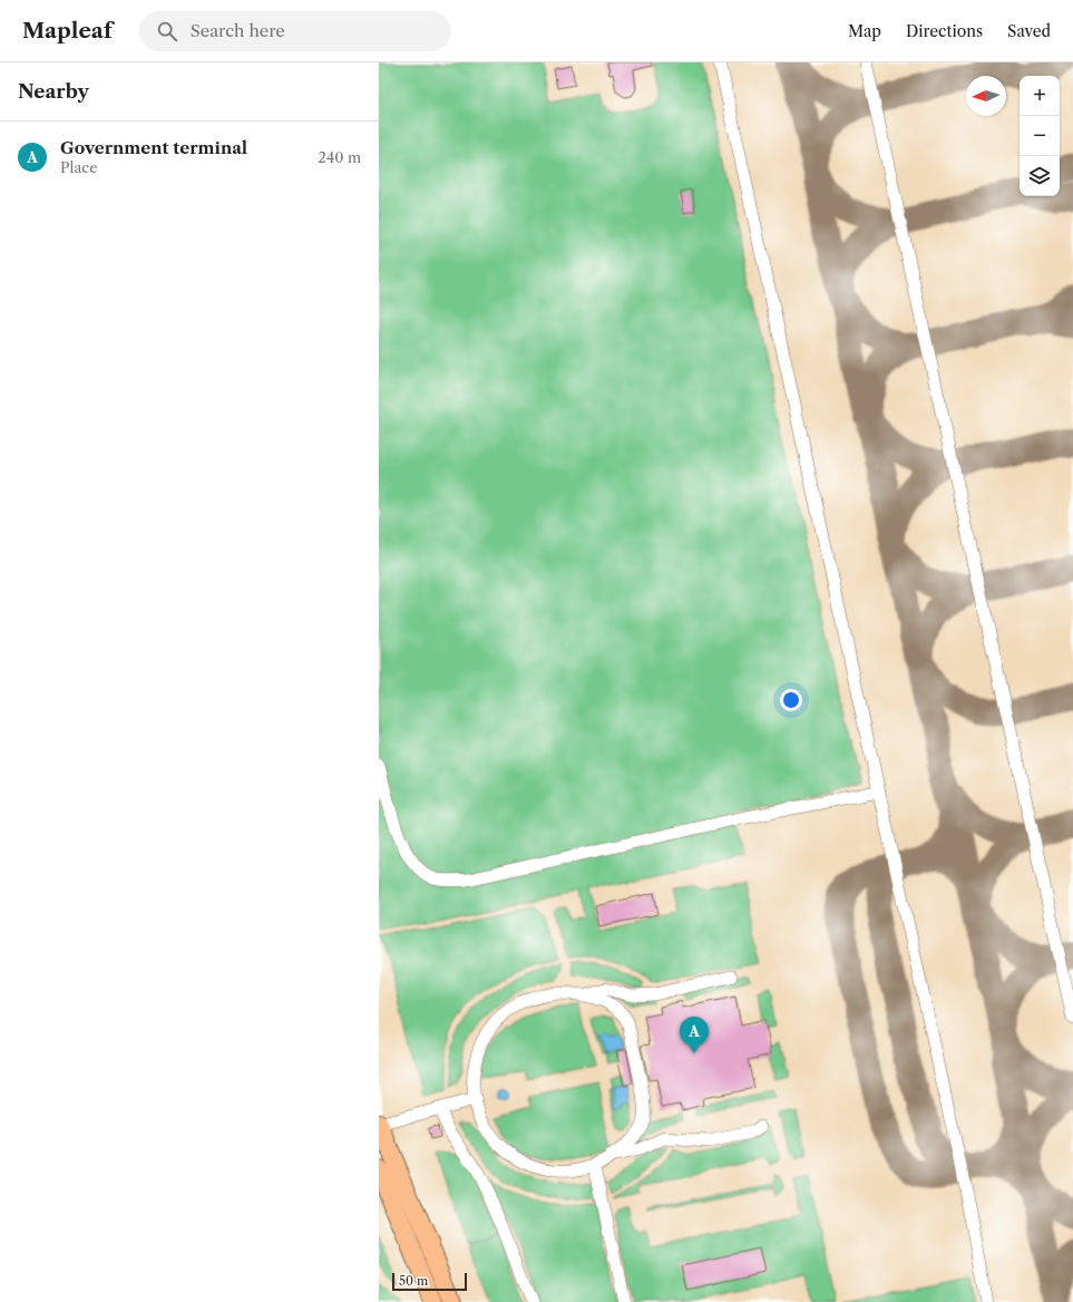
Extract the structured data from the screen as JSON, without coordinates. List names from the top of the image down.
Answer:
{
  "scale_bar": "50 m",
  "north": "left",
  "page": {
    "header": "Mapleaf",
    "search": "Search here",
    "nav": ["Map", "Directions", "Saved"],
    "heading": "Nearby",
    "map_buttons": ["+", "−"],
    "list": [
      {
        "mark": "A",
        "name": "Government terminal",
        "note": "Place",
        "value": "240 m"
      }
    ],
    "pins": "A",
    "scale": "50 m"
  }
}
